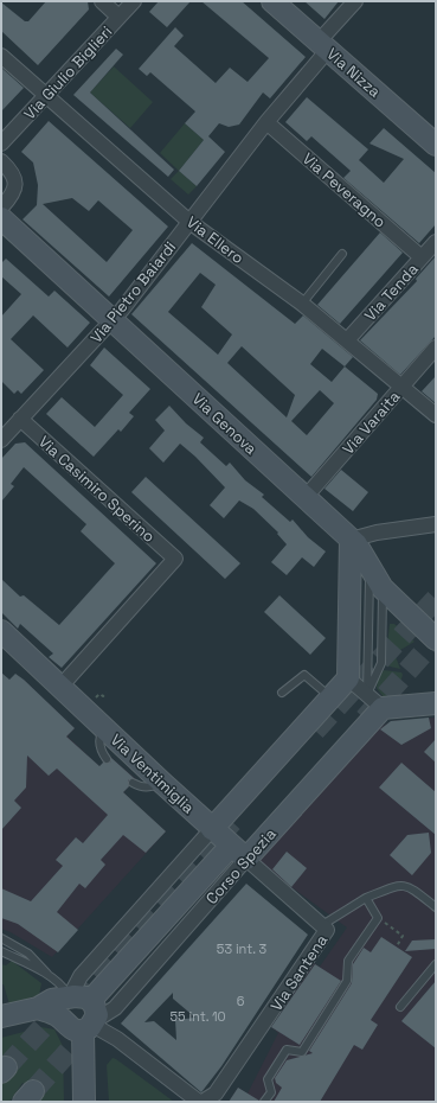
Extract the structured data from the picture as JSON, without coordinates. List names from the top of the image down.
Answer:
{
  "streets": {
    "street": [
      "Via Giulio Biglieri",
      "Via Nizza",
      "Via Peveragno",
      "Via Ellero",
      "Via Pietro Baiardi",
      "Via Tenda",
      "Via Varaita",
      "Via Genova",
      "Via Casimiro Sperino",
      "Via Ventimiglia",
      "Corso Spezia",
      "Via Santena"
    ]
  },
  "crossings": [
    ["Via Giulio Biglieri", "Via Ellero"],
    ["Via Nizza", "Via Pietro Baiardi"],
    ["Via Peveragno", "Via Pietro Baiardi"],
    ["Via Peveragno", "Via Tenda"],
    ["Via Ellero", "Via Pietro Baiardi"],
    ["Via Ellero", "Via Tenda"],
    ["Via Ellero", "Via Varaita"],
    ["Via Pietro Baiardi", "Via Genova"],
    ["Via Pietro Baiardi", "Via Casimiro Sperino"],
    ["Via Varaita", "Via Genova"],
    ["Via Casimiro Sperino", "Via Ventimiglia"],
    ["Via Ventimiglia", "Corso Spezia"],
    ["Via Ventimiglia", "Via Santena"],
    ["Corso Spezia", "Via Santena"]
  ],
  "house_numbers": ["53 int. 3", "6", "55 int. 10"]
}
